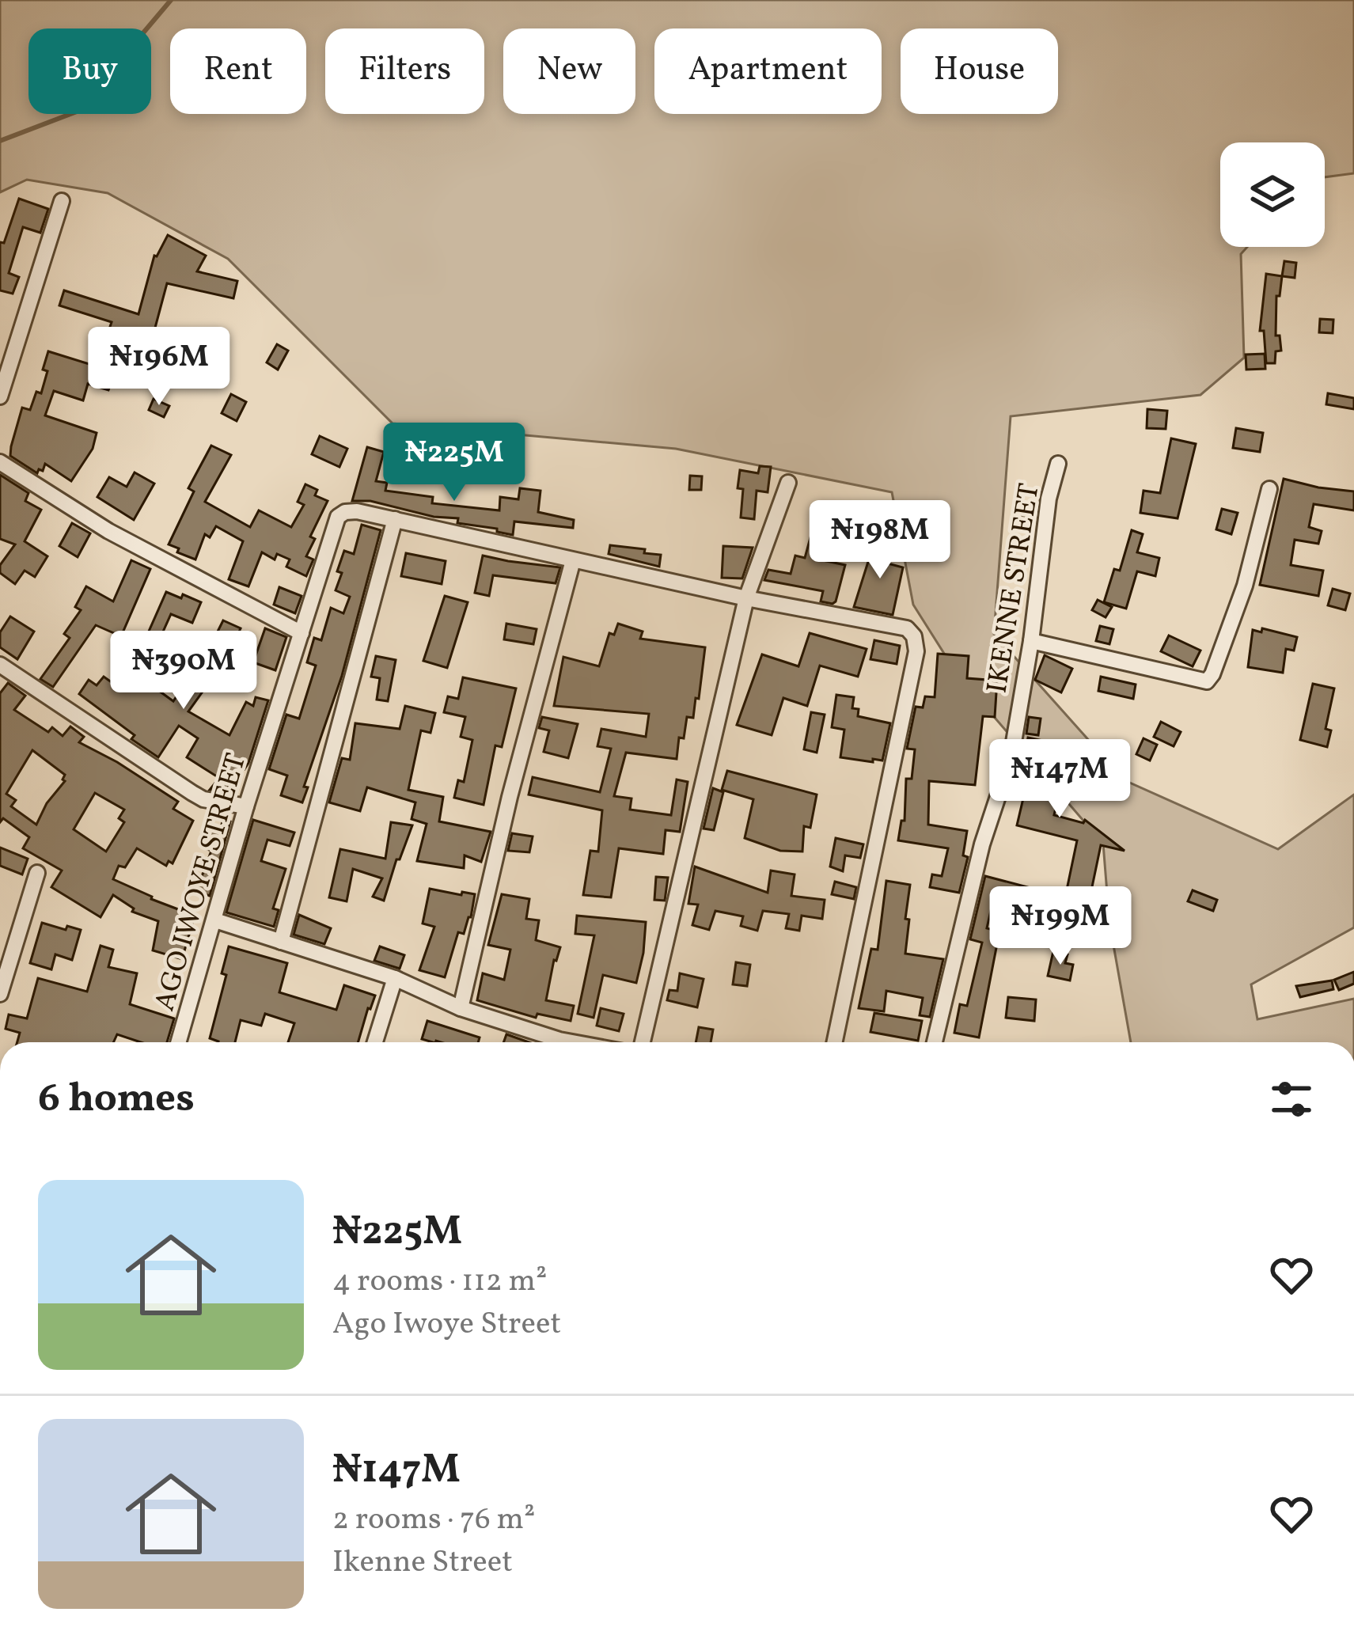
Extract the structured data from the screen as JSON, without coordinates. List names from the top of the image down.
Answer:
{
  "streets": {
    "street": ["IKENNE STREET", "AGO IWOYE STREET"]
  },
  "page": {
    "chip": [
      "Buy",
      "Rent",
      "Filters",
      "New",
      "Apartment",
      "House"
    ],
    "price": [
      "₦196M",
      "₦225M",
      "₦198M",
      "₦390M",
      "₦147M",
      "₦199M"
    ],
    "heading": "6 homes",
    "list": [
      {
        "name": "₦225M",
        "note": "4 rooms · 112 m² · Ago Iwoye Street"
      },
      {
        "name": "₦147M",
        "note": "2 rooms · 76 m² · Ikenne Street"
      }
    ]
  }
}
